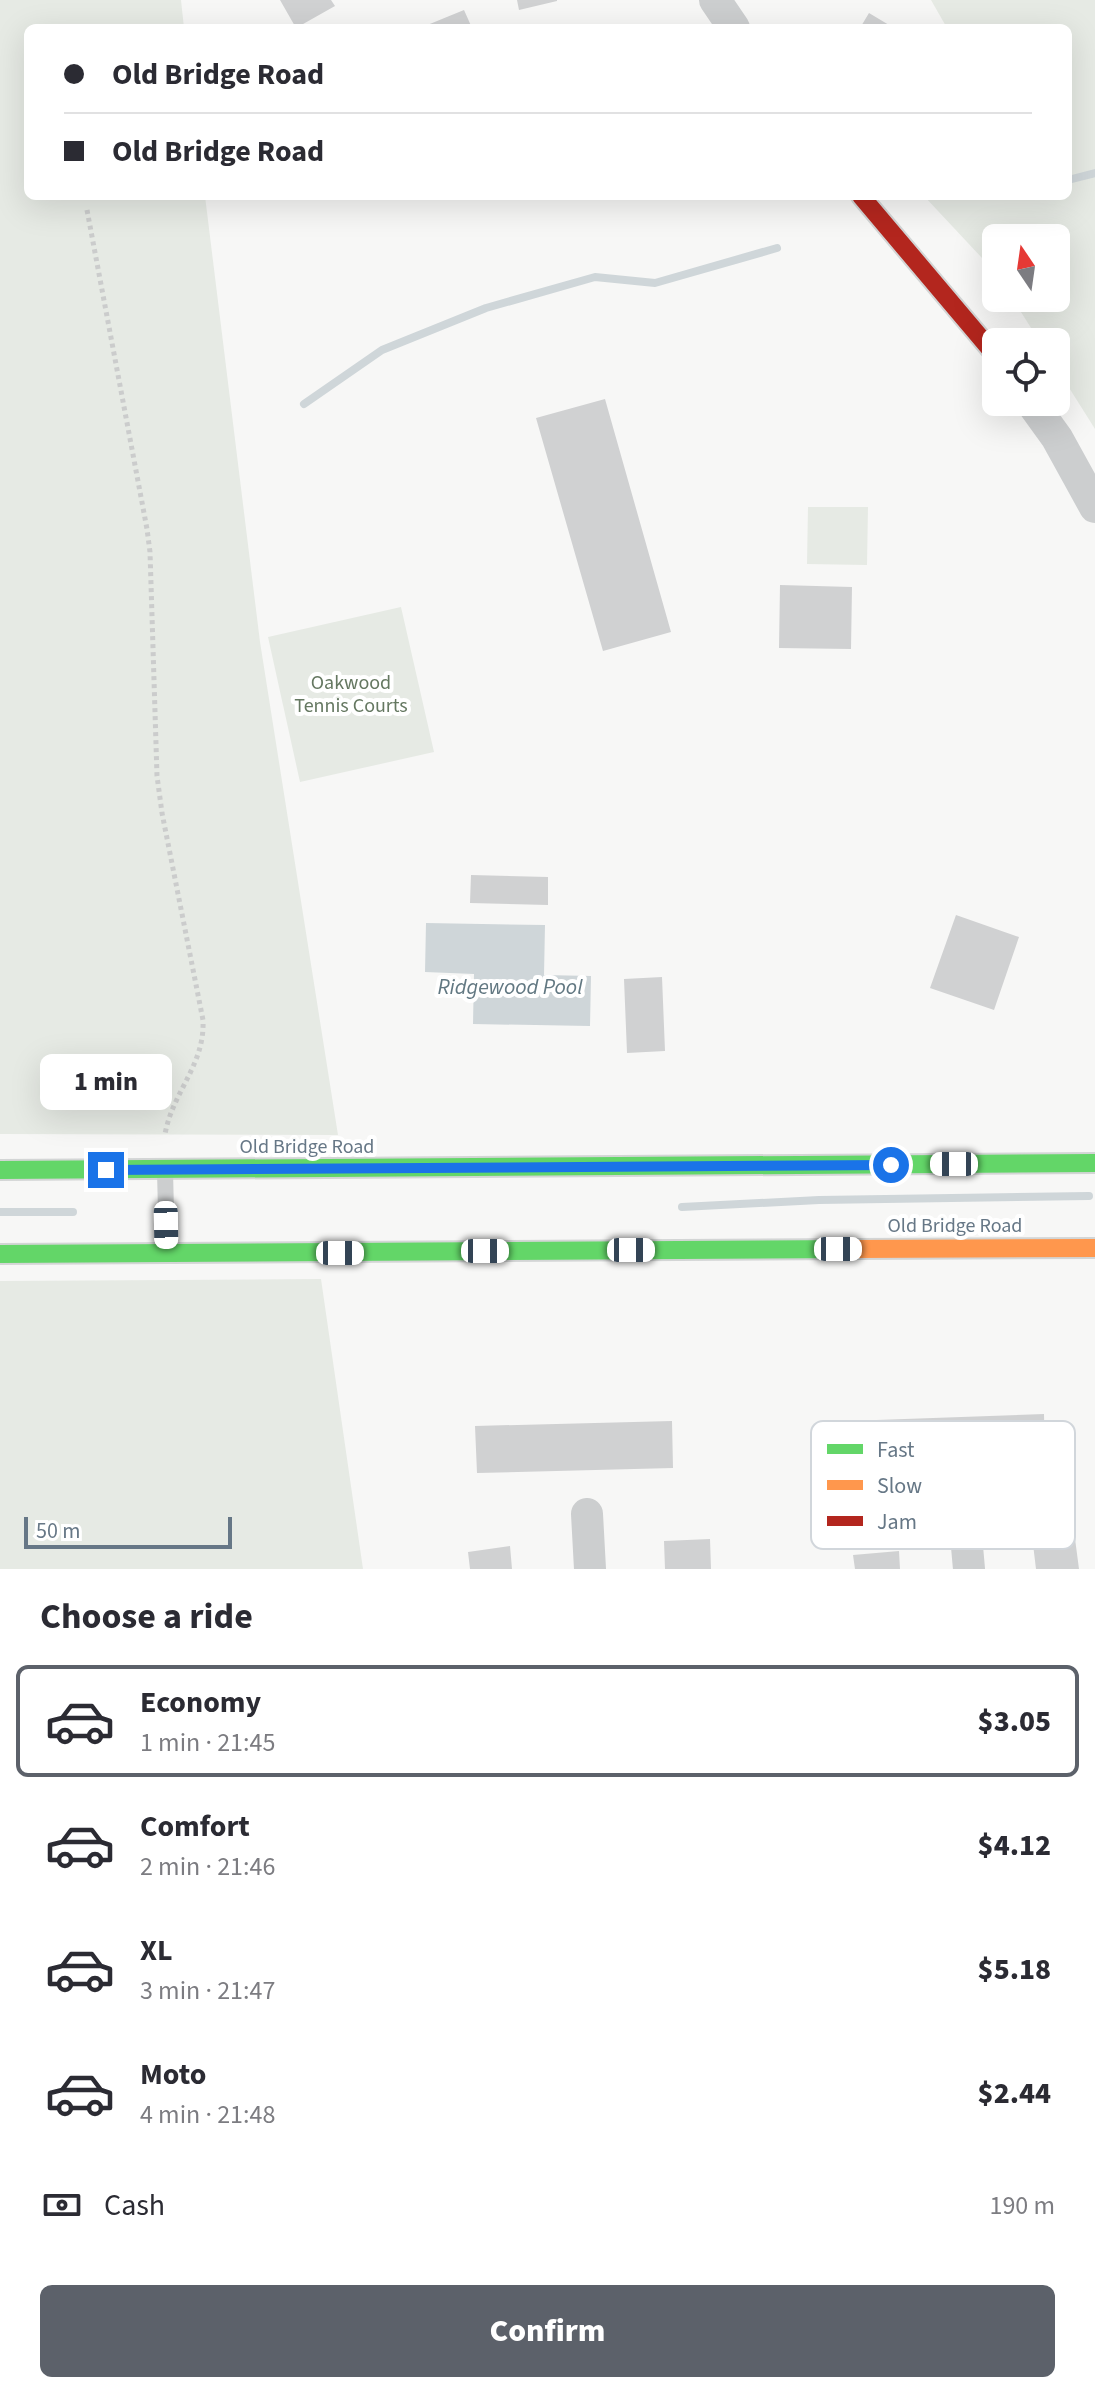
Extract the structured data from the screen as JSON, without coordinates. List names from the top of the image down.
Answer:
{
  "streets": {
    "main road": ["Old Bridge Road"]
  },
  "water": ["Ridgewood Pool"],
  "parks": ["Oakwood Tennis Courts"],
  "legend": ["Fast", "Slow", "Jam"],
  "scale_bar": "50 m",
  "north": "top",
  "page": {
    "banner": ["Old Bridge Road", "Old Bridge Road"],
    "bubble": "1 min",
    "scale": "50 m",
    "heading": "Choose a ride",
    "list": [
      {
        "name": "Economy",
        "note": "1 min · 21:45",
        "value": "$3.05"
      },
      {
        "name": "Comfort",
        "note": "2 min · 21:46",
        "value": "$4.12"
      },
      {
        "name": "XL",
        "note": "3 min · 21:47",
        "value": "$5.18"
      },
      {
        "name": "Moto",
        "note": "4 min · 21:48",
        "value": "$2.44"
      }
    ],
    "pay": ["Cash", "190 m"],
    "buttons": "Confirm"
  }
}
